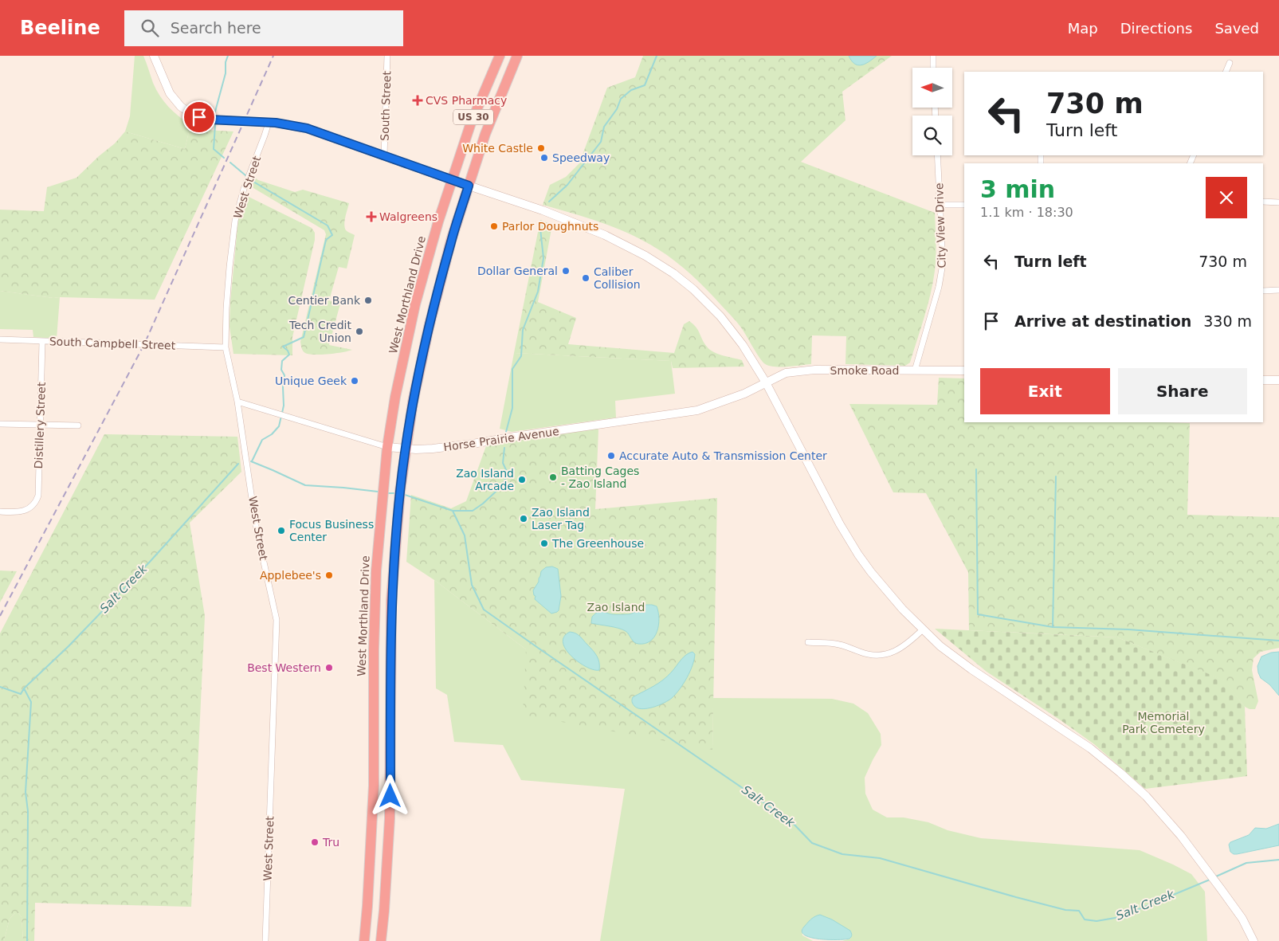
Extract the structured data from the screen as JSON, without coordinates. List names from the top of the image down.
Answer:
{
  "streets": {
    "highway": ["US 30", "West Morthland Drive"],
    "main road": ["Smoke Road", "Horse Prairie Avenue"],
    "street": [
      "South Street",
      "West Street",
      "City View Drive",
      "South Campbell Street",
      "Distillery Street"
    ]
  },
  "crossings": [
    ["US 30", "West Morthland Drive"],
    ["US 30", "Horse Prairie Avenue"],
    ["West Street", "South Campbell Street"],
    ["West Street", "Horse Prairie Avenue"],
    ["City View Drive", "Smoke Road"],
    ["West Morthland Drive", "Horse Prairie Avenue"],
    ["South Campbell Street", "Distillery Street"],
    ["Smoke Road", "Horse Prairie Avenue"]
  ],
  "water": ["Salt Creek"],
  "parks": ["Zao Island", "Memorial Park Cemetery"],
  "places": {
    "health": ["CVS Pharmacy", "Walgreens"],
    "other": [
      "White Castle",
      "Speedway",
      "Parlor Doughnuts",
      "Dollar General",
      "Caliber Collision",
      "Centier Bank",
      "Tech Credit Union",
      "Unique Geek",
      "Accurate Auto & Transmission Center",
      "Batting Cages - Zao Island",
      "Zao Island Arcade",
      "Zao Island Laser Tag",
      "Focus Business Center",
      "The Greenhouse",
      "Applebee's",
      "Best Western",
      "Tru"
    ]
  },
  "north": "left",
  "page": {
    "header": "Beeline",
    "search": "Search here",
    "nav": ["Map", "Directions", "Saved"],
    "turn": ["730 m", "Turn left"],
    "heading": ["3 min", "1.1 km · 18:30"],
    "list": [
      {
        "name": "Turn left",
        "value": "730 m"
      },
      {
        "name": "Arrive at destination",
        "value": "330 m"
      }
    ],
    "buttons": ["Exit", "Share"]
  }
}
